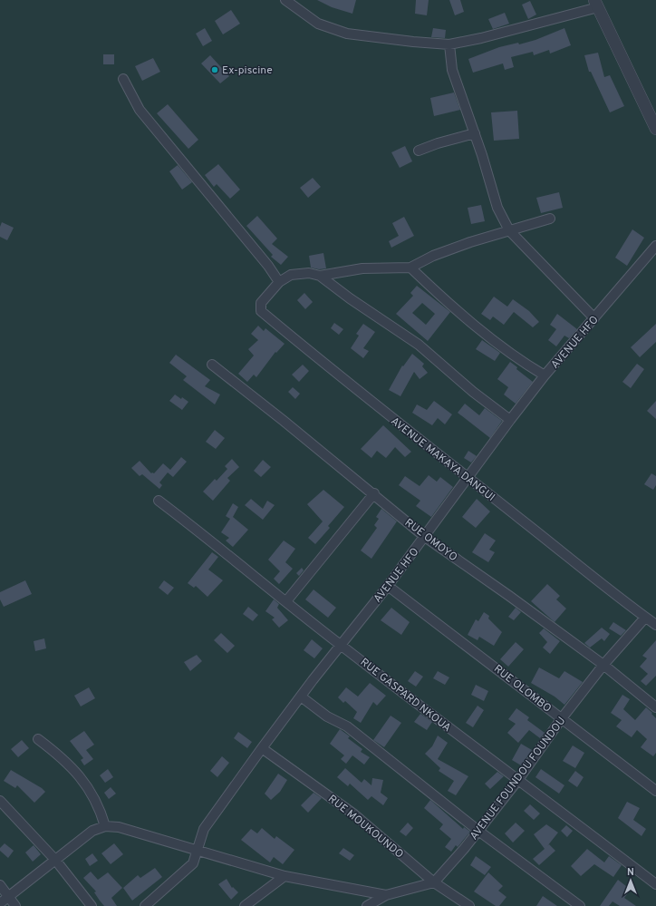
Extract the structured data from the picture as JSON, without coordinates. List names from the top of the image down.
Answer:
{
  "streets": {
    "street": [
      "AVENUE HFO",
      "AVENUE MAKAYA DANGUI",
      "RUE OMOYO",
      "RUE OLOMBO",
      "RUE GASPARD NKOUA",
      "AVENUE FOUNDOU FOUNDOU",
      "RUE MOUKOUNDO"
    ]
  },
  "crossings": [
    ["AVENUE HFO", "AVENUE MAKAYA DANGUI"],
    ["AVENUE HFO", "RUE OMOYO"],
    ["AVENUE HFO", "RUE OLOMBO"],
    ["AVENUE HFO", "RUE GASPARD NKOUA"],
    ["AVENUE HFO", "RUE MOUKOUNDO"],
    ["AVENUE MAKAYA DANGUI", "AVENUE FOUNDOU FOUNDOU"],
    ["RUE OMOYO", "AVENUE FOUNDOU FOUNDOU"],
    ["RUE OLOMBO", "AVENUE FOUNDOU FOUNDOU"],
    ["RUE GASPARD NKOUA", "AVENUE FOUNDOU FOUNDOU"],
    ["AVENUE FOUNDOU FOUNDOU", "RUE MOUKOUNDO"]
  ],
  "places": ["Ex-piscine"],
  "north": "top"
}
